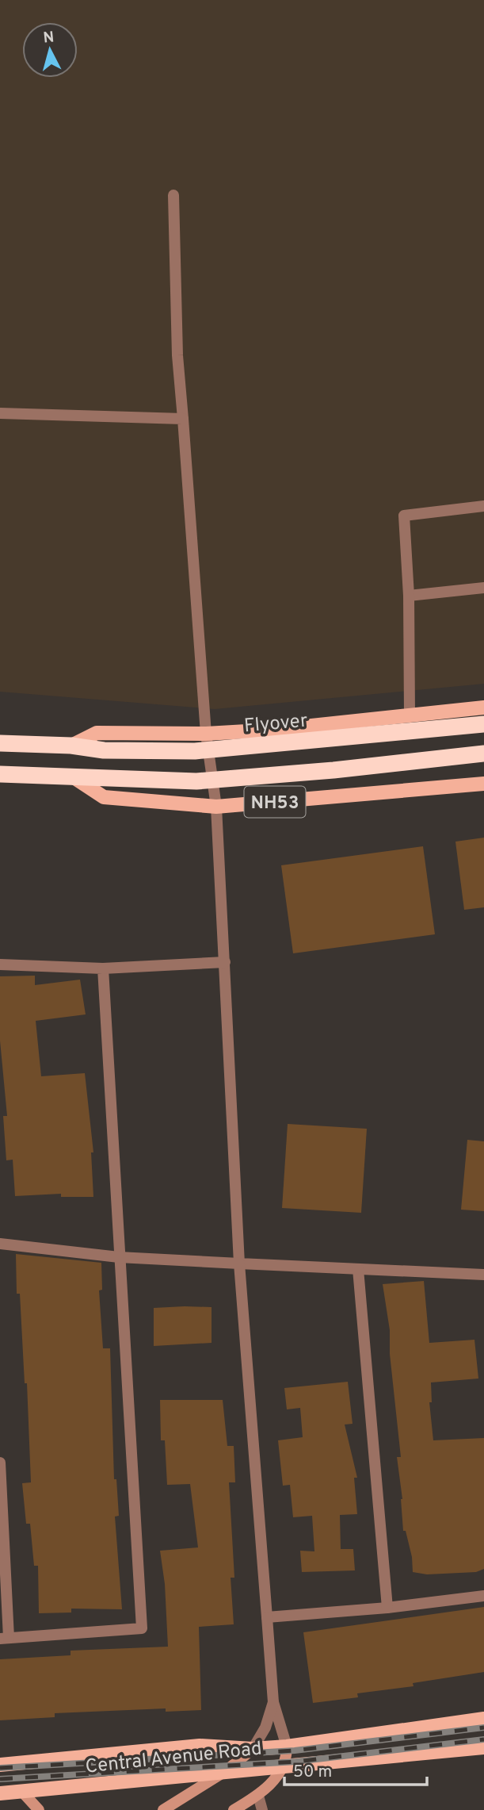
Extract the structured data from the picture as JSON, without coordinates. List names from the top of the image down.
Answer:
{
  "streets": {
    "highway": ["Flyover"],
    "main road": ["NH53", "Central Avenue Road"]
  },
  "scale_bar": "50 m",
  "north": "top"
}
